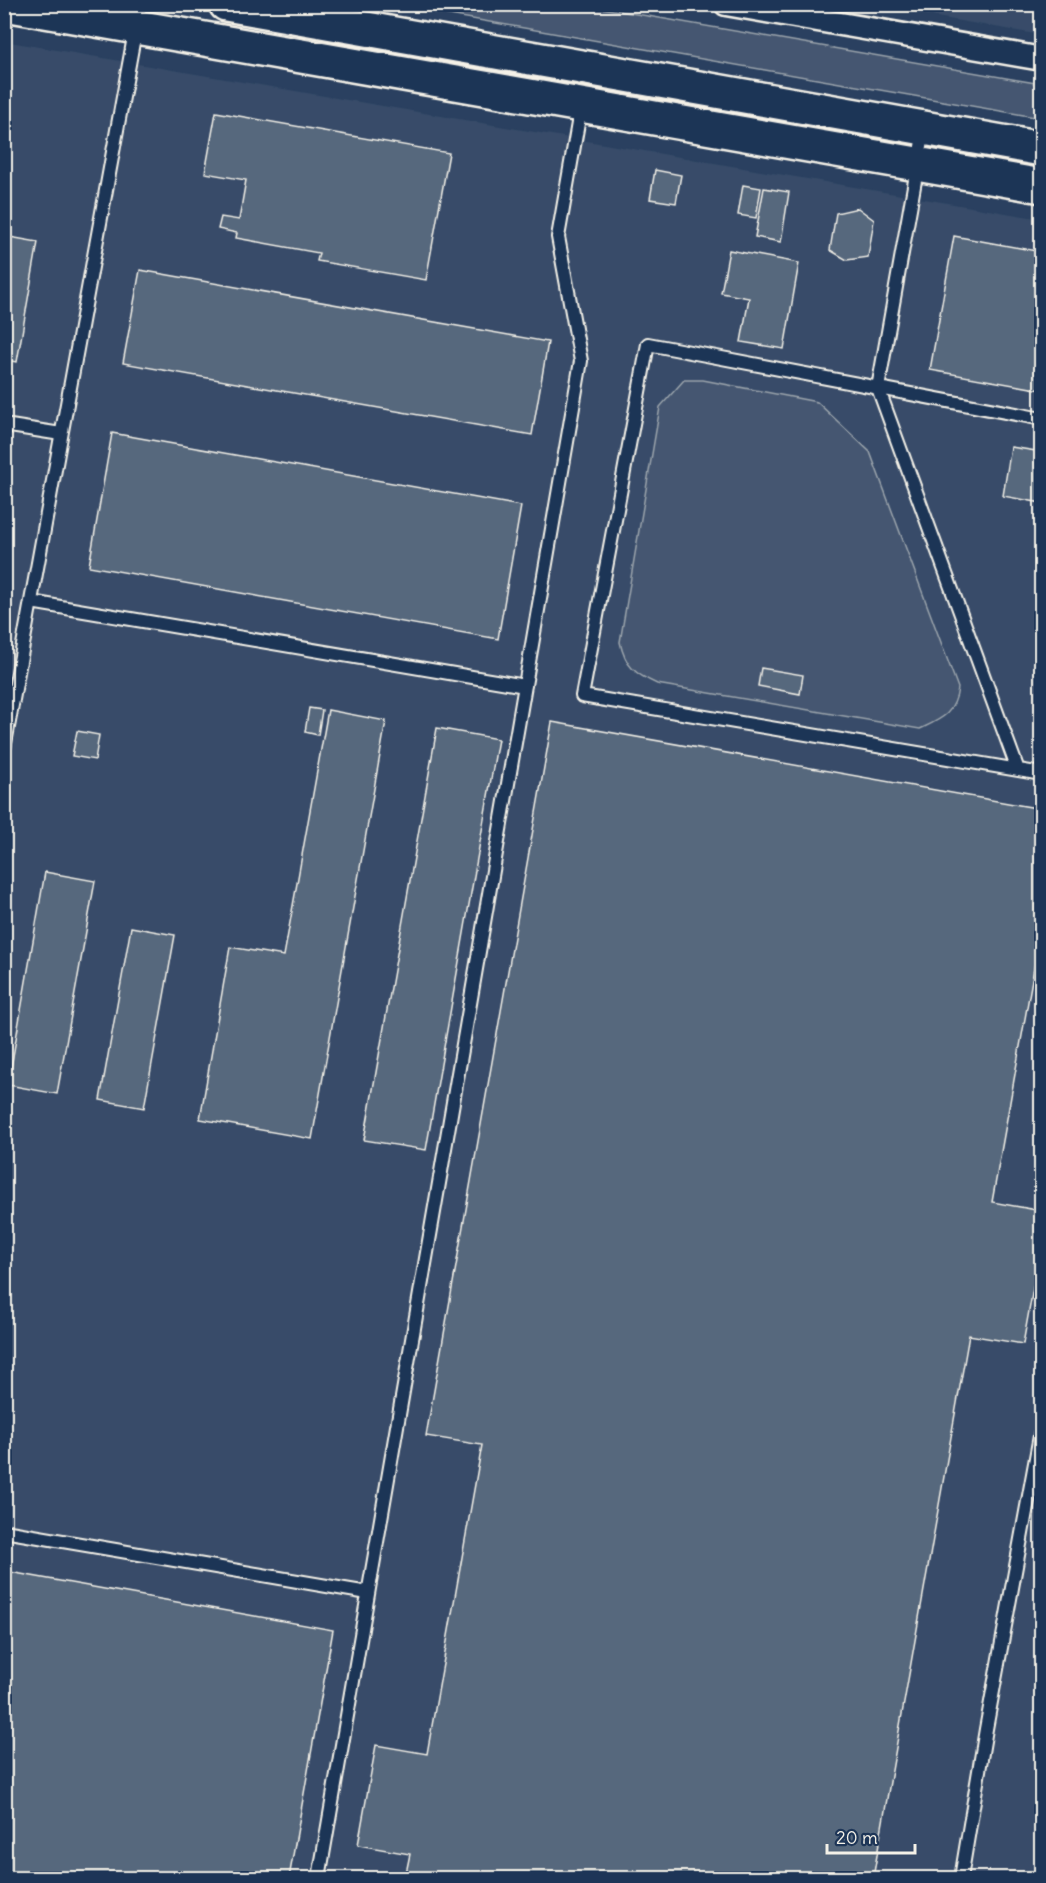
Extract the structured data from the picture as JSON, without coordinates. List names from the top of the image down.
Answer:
{
  "scale_bar": "20 m"
}
